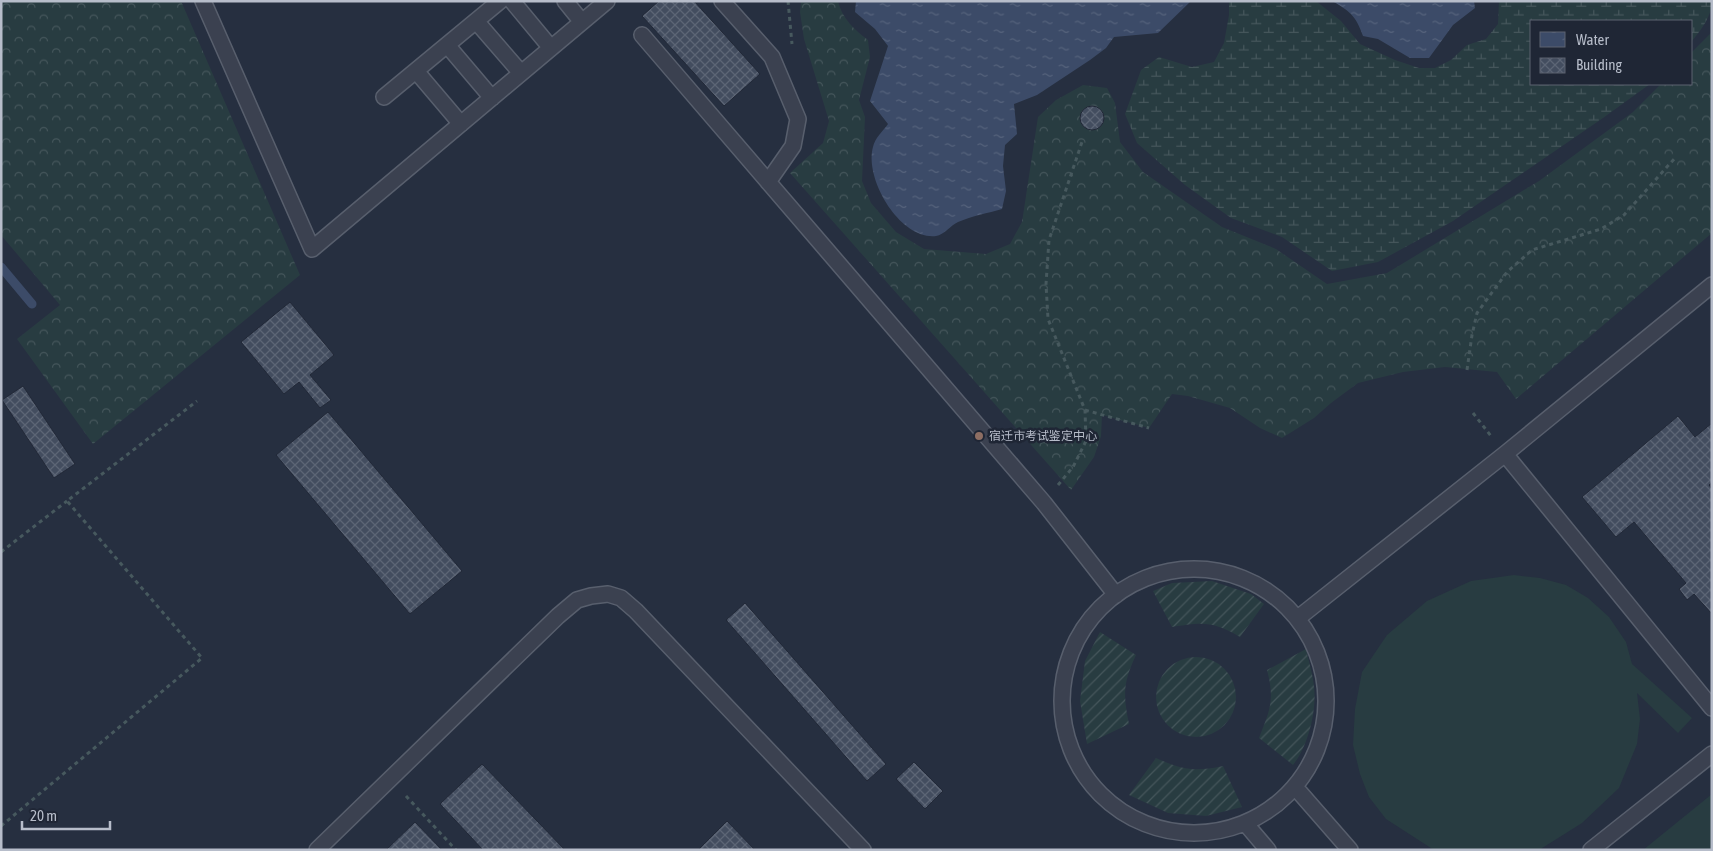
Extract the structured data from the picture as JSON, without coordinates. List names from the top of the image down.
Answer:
{
  "places": ["宿迁市考试鉴定中心"],
  "legend": ["Water", "Building"],
  "scale_bar": "20 m"
}
